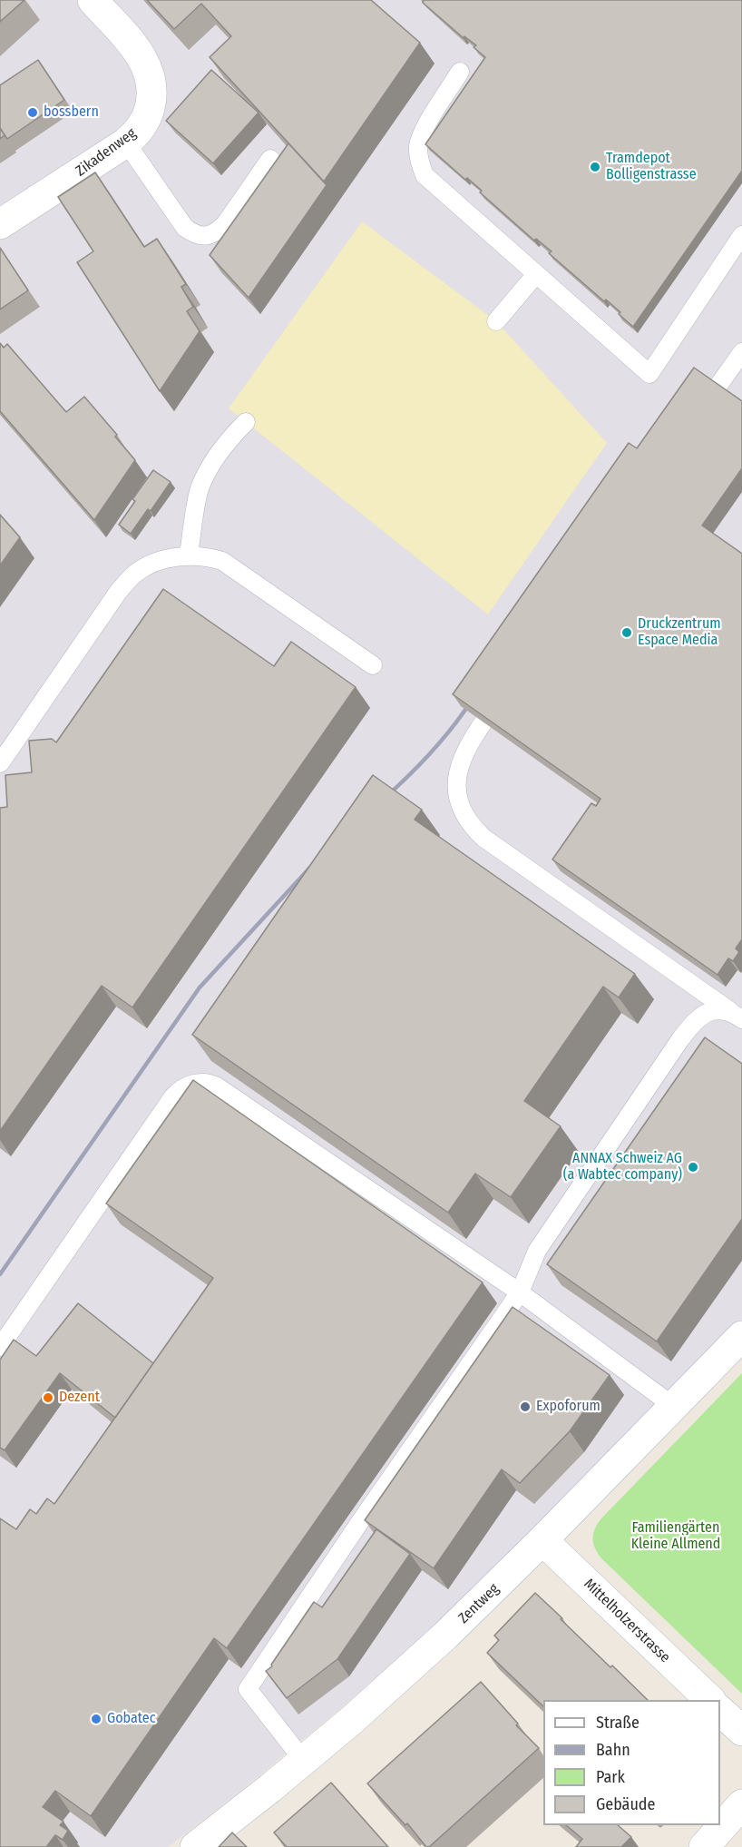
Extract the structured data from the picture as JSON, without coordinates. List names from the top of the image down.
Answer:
{
  "streets": {
    "street": ["Zikadenweg", "Zentweg", "Mittelholzerstrasse"]
  },
  "crossings": [
    ["Zentweg", "Mittelholzerstrasse"]
  ],
  "parks": ["Familiengärten Kleine Allmend"],
  "places": [
    "bossbern",
    "Tramdepot Bolligenstrasse",
    "Druckzentrum Espace Media",
    "ANNAX Schweiz AG (a Wabtec company)",
    "Dezent",
    "Expoforum",
    "Gobatec"
  ],
  "legend": [
    "Straße",
    "Bahn",
    "Park",
    "Gebäude"
  ]
}
